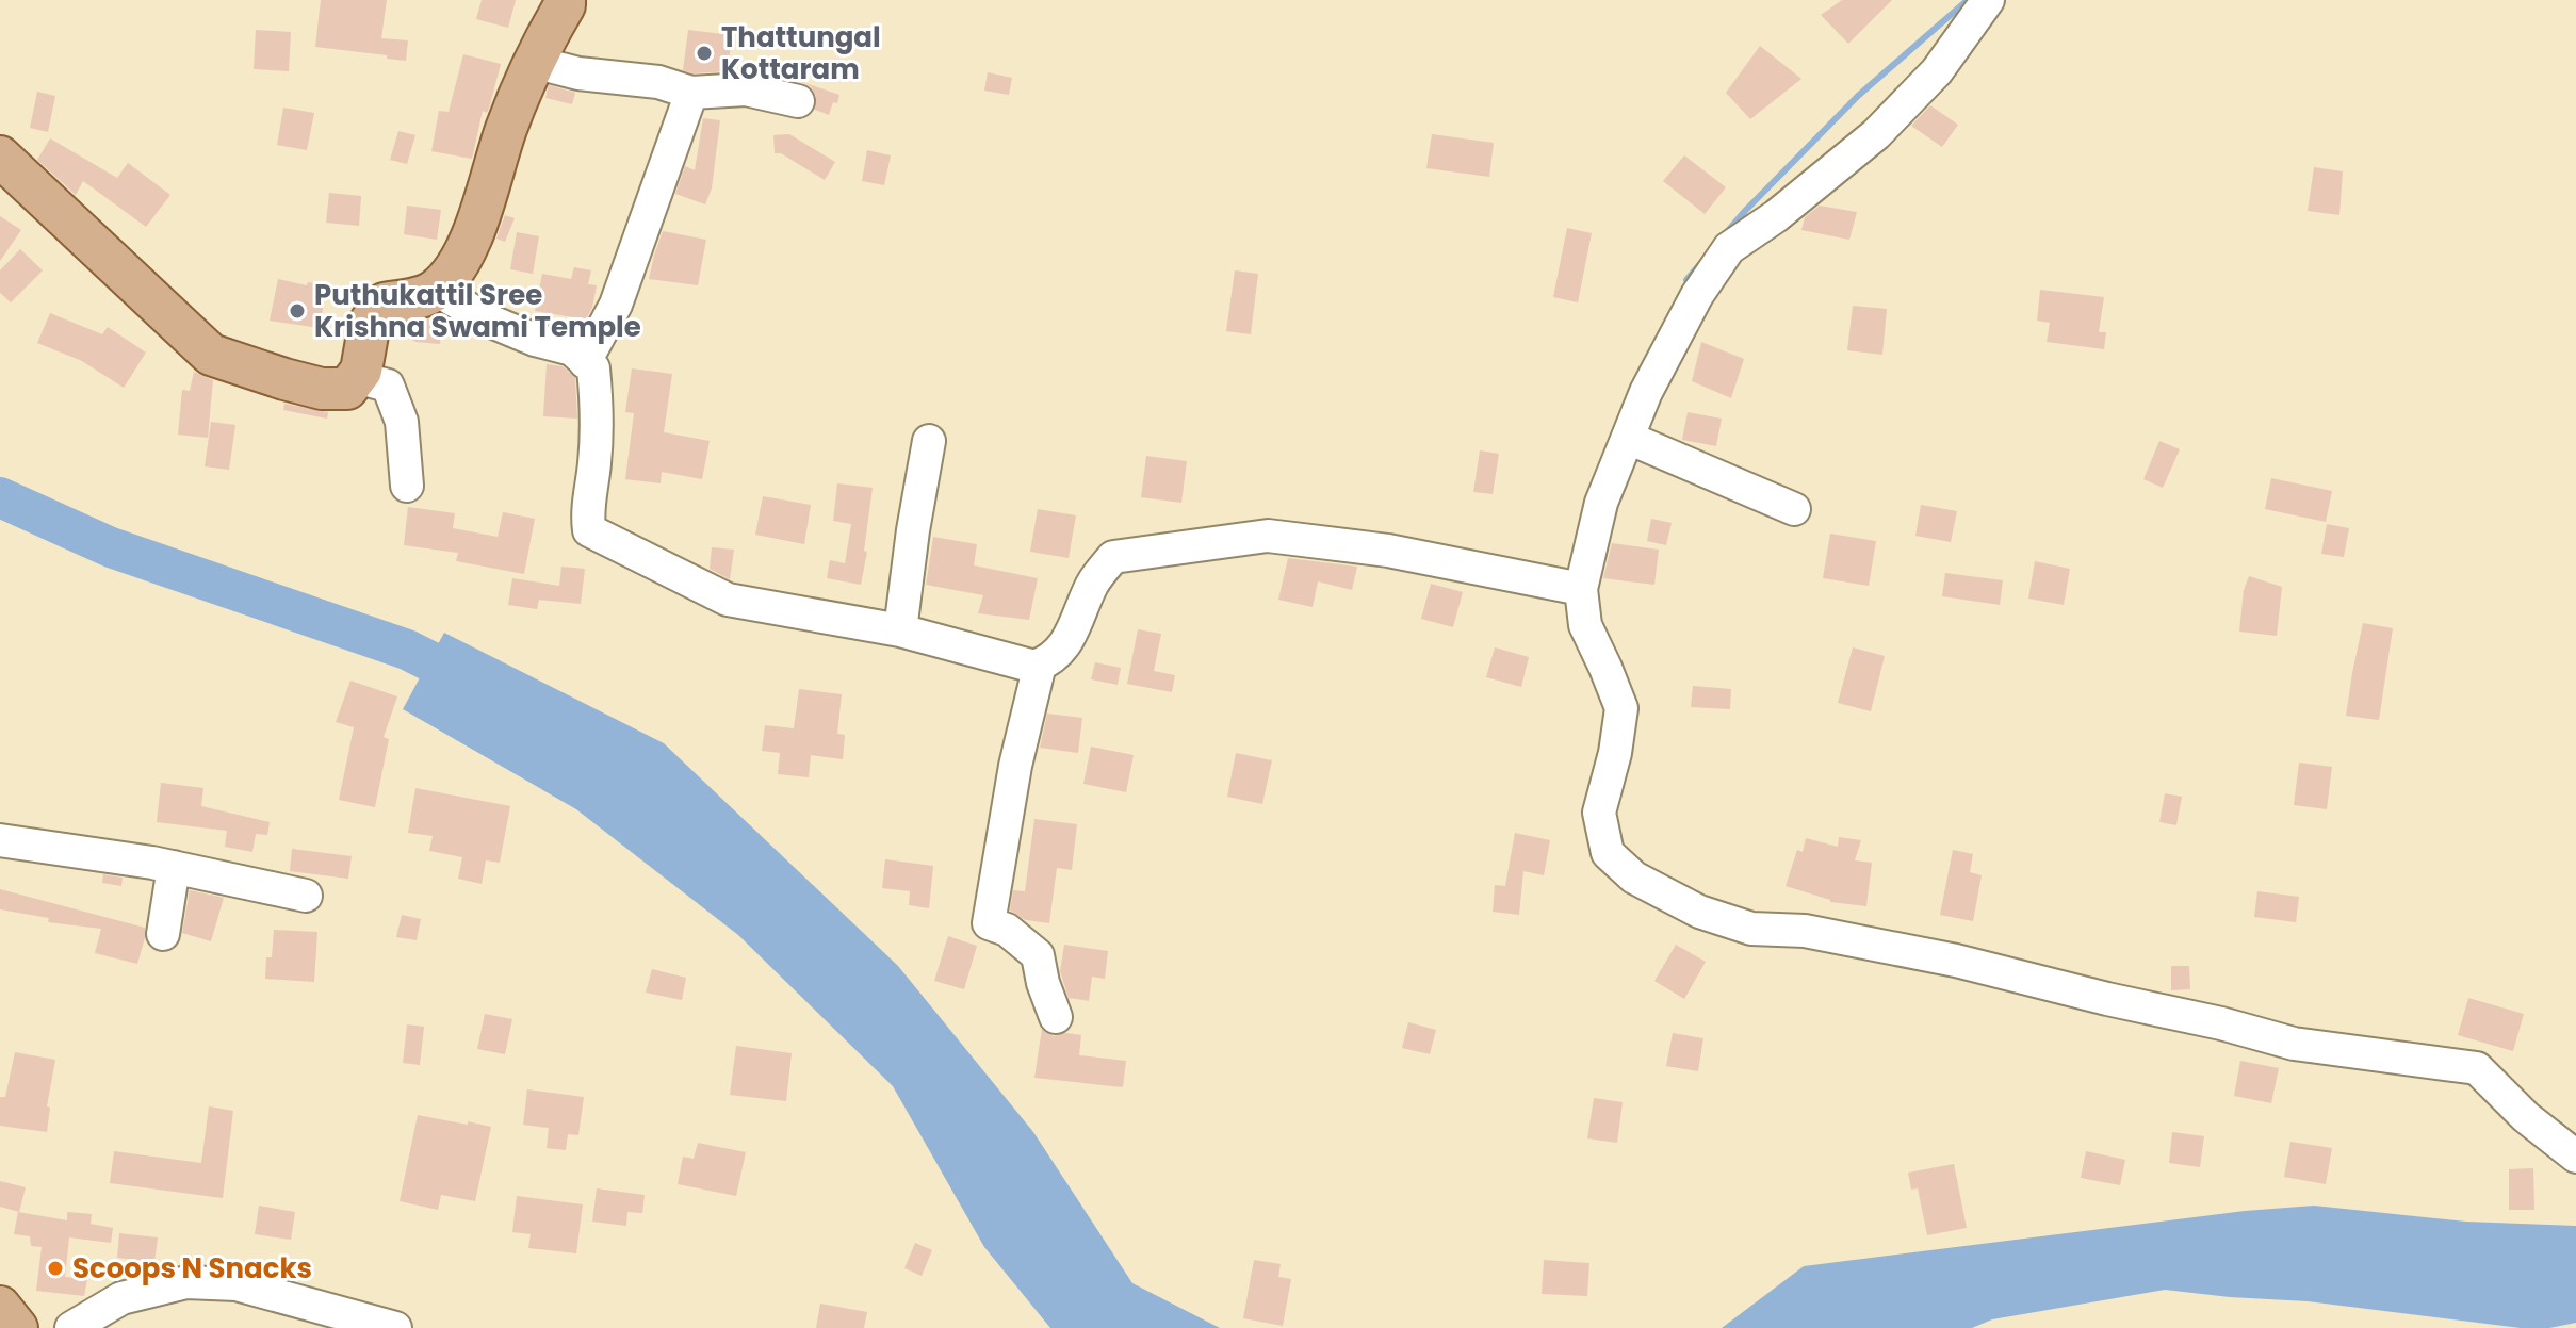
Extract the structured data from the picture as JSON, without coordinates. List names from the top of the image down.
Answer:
{
  "places": ["Thattungal Kottaram", "Puthukattil Sree Krishna Swami Temple", "Scoops N Snacks"]
}
